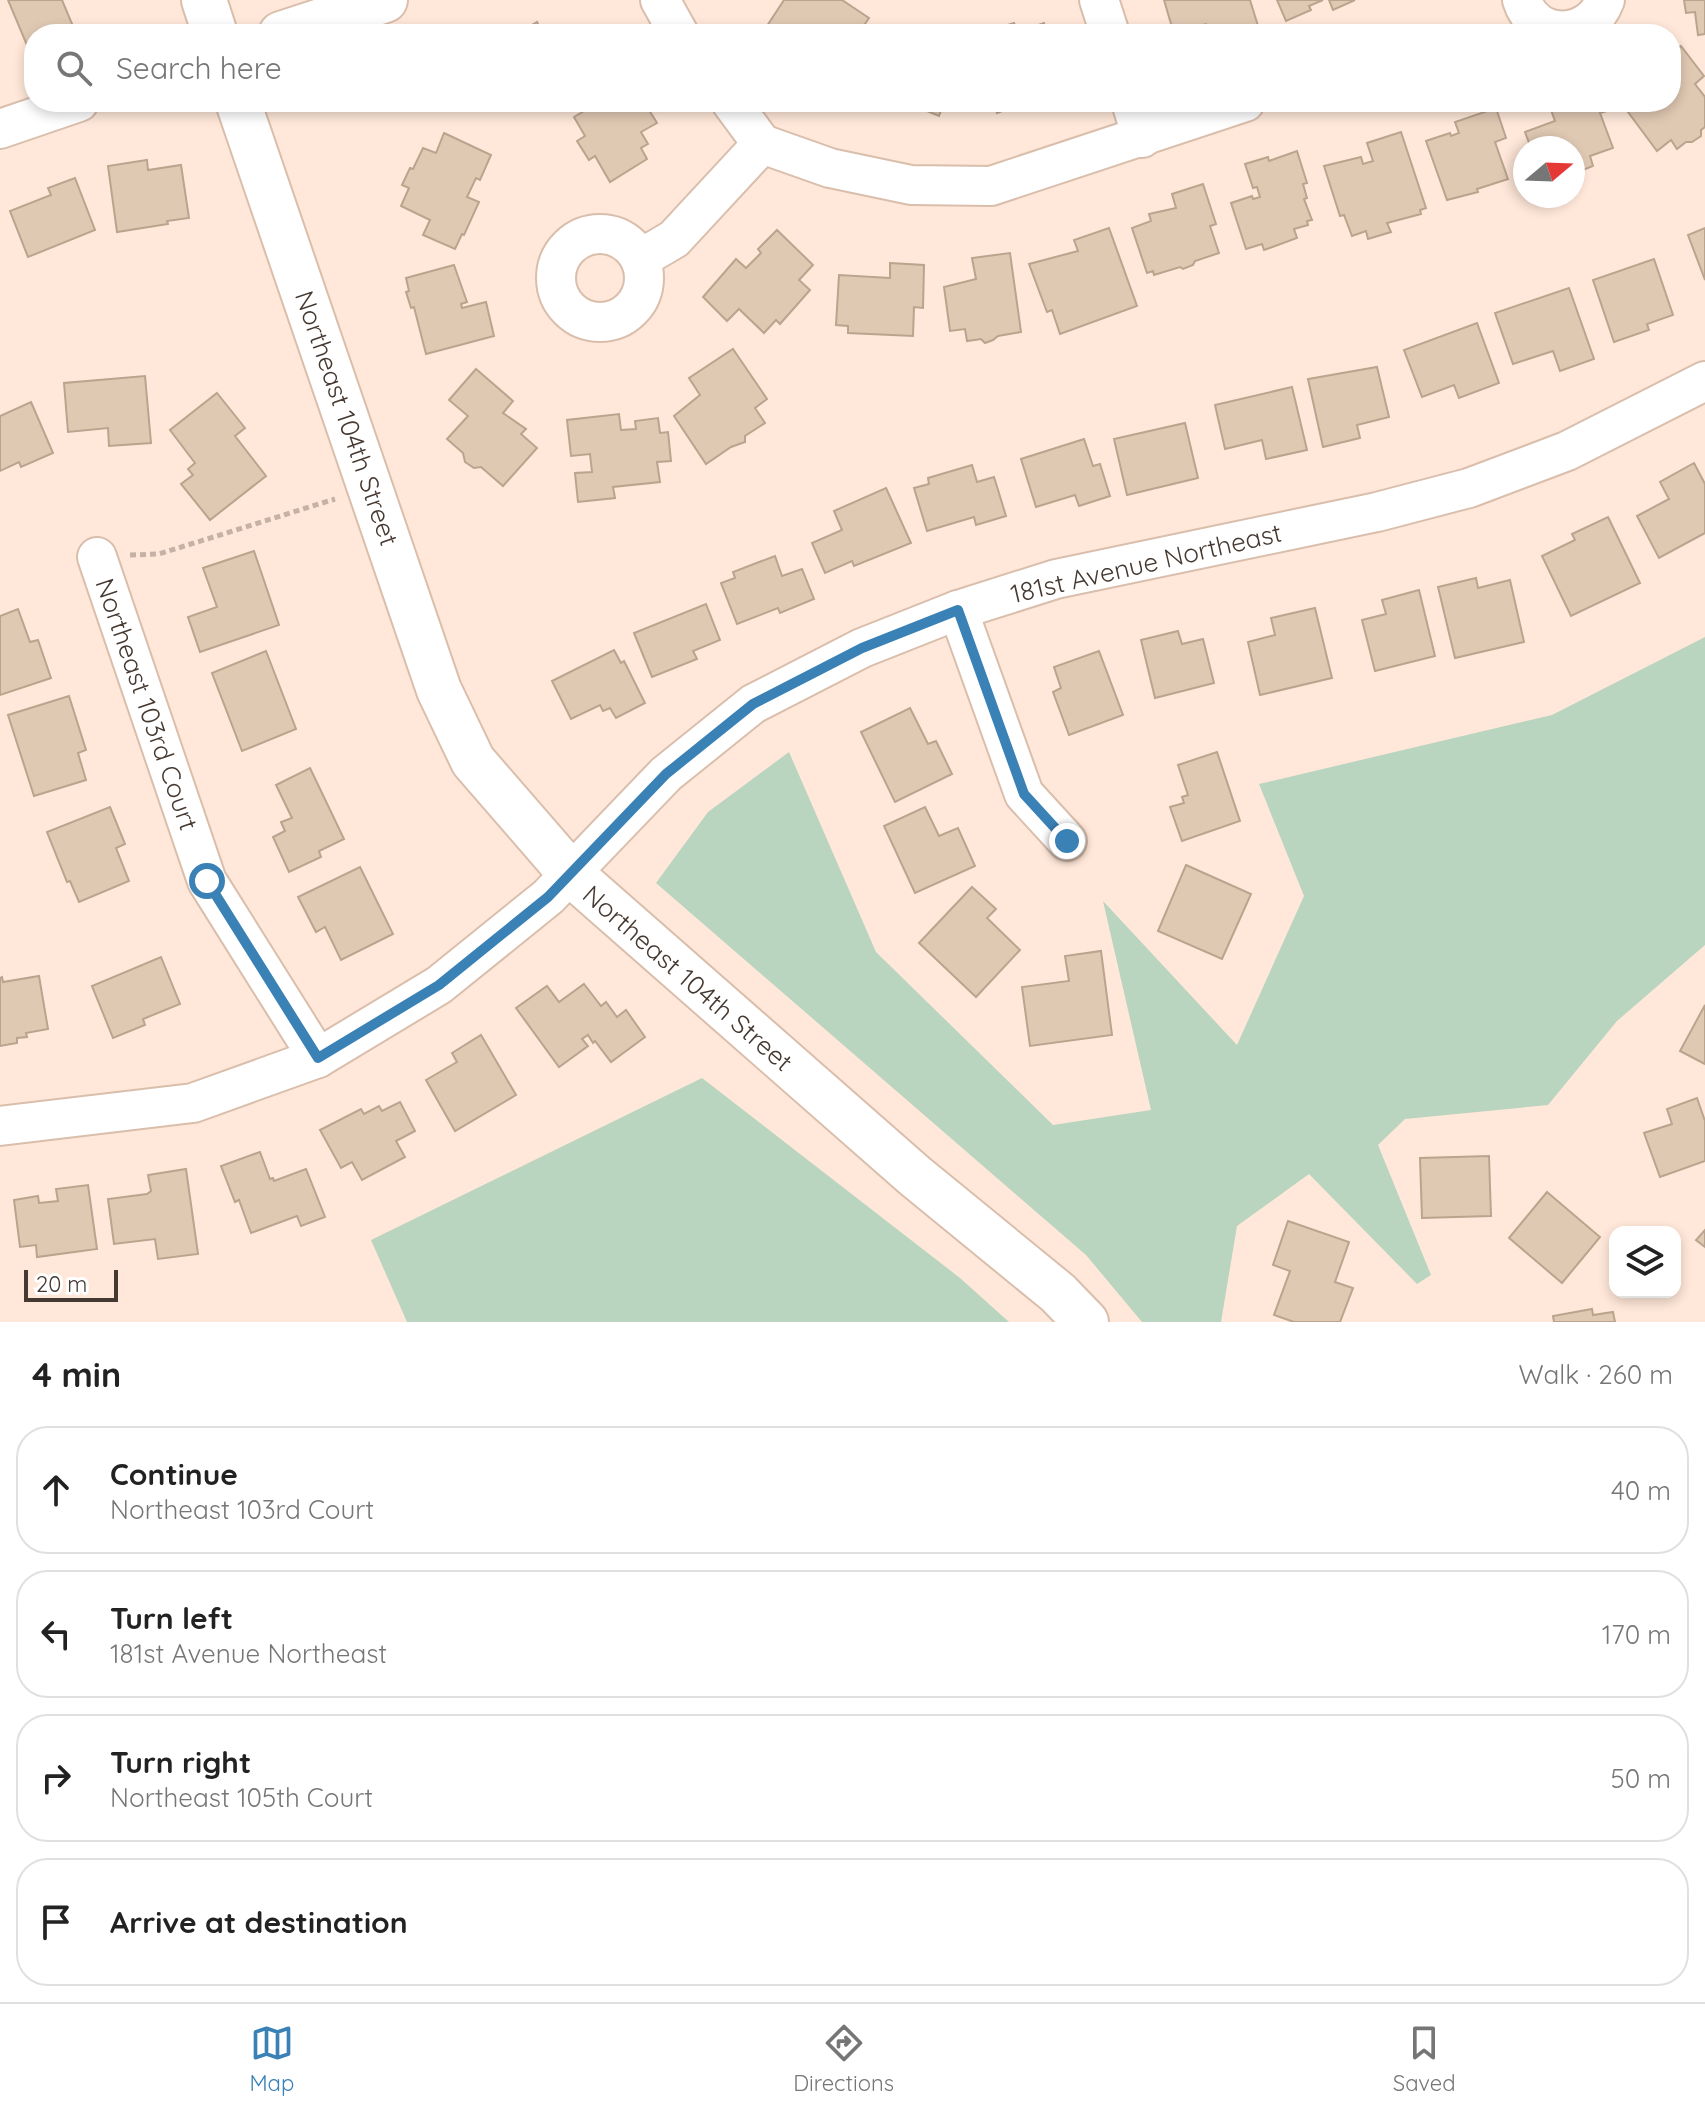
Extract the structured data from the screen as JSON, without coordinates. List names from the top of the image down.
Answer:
{
  "streets": {
    "street": ["Northeast 104th Street", "181st Avenue Northeast", "Northeast 103rd Court"]
  },
  "crossings": [
    ["Northeast 104th Street", "181st Avenue Northeast"],
    ["181st Avenue Northeast", "Northeast 103rd Court"]
  ],
  "scale_bar": "20 m",
  "north": "right",
  "page": {
    "search": "Search here",
    "scale": "20 m",
    "heading": ["4 min", "Walk · 260 m"],
    "list": [
      ["Continue", "Northeast 103rd Court", "40 m"],
      ["Turn left", "181st Avenue Northeast", "170 m"],
      ["Turn right", "Northeast 105th Court", "50 m"],
      "Arrive at destination"
    ],
    "nav": ["Map", "Directions", "Saved"]
  }
}
